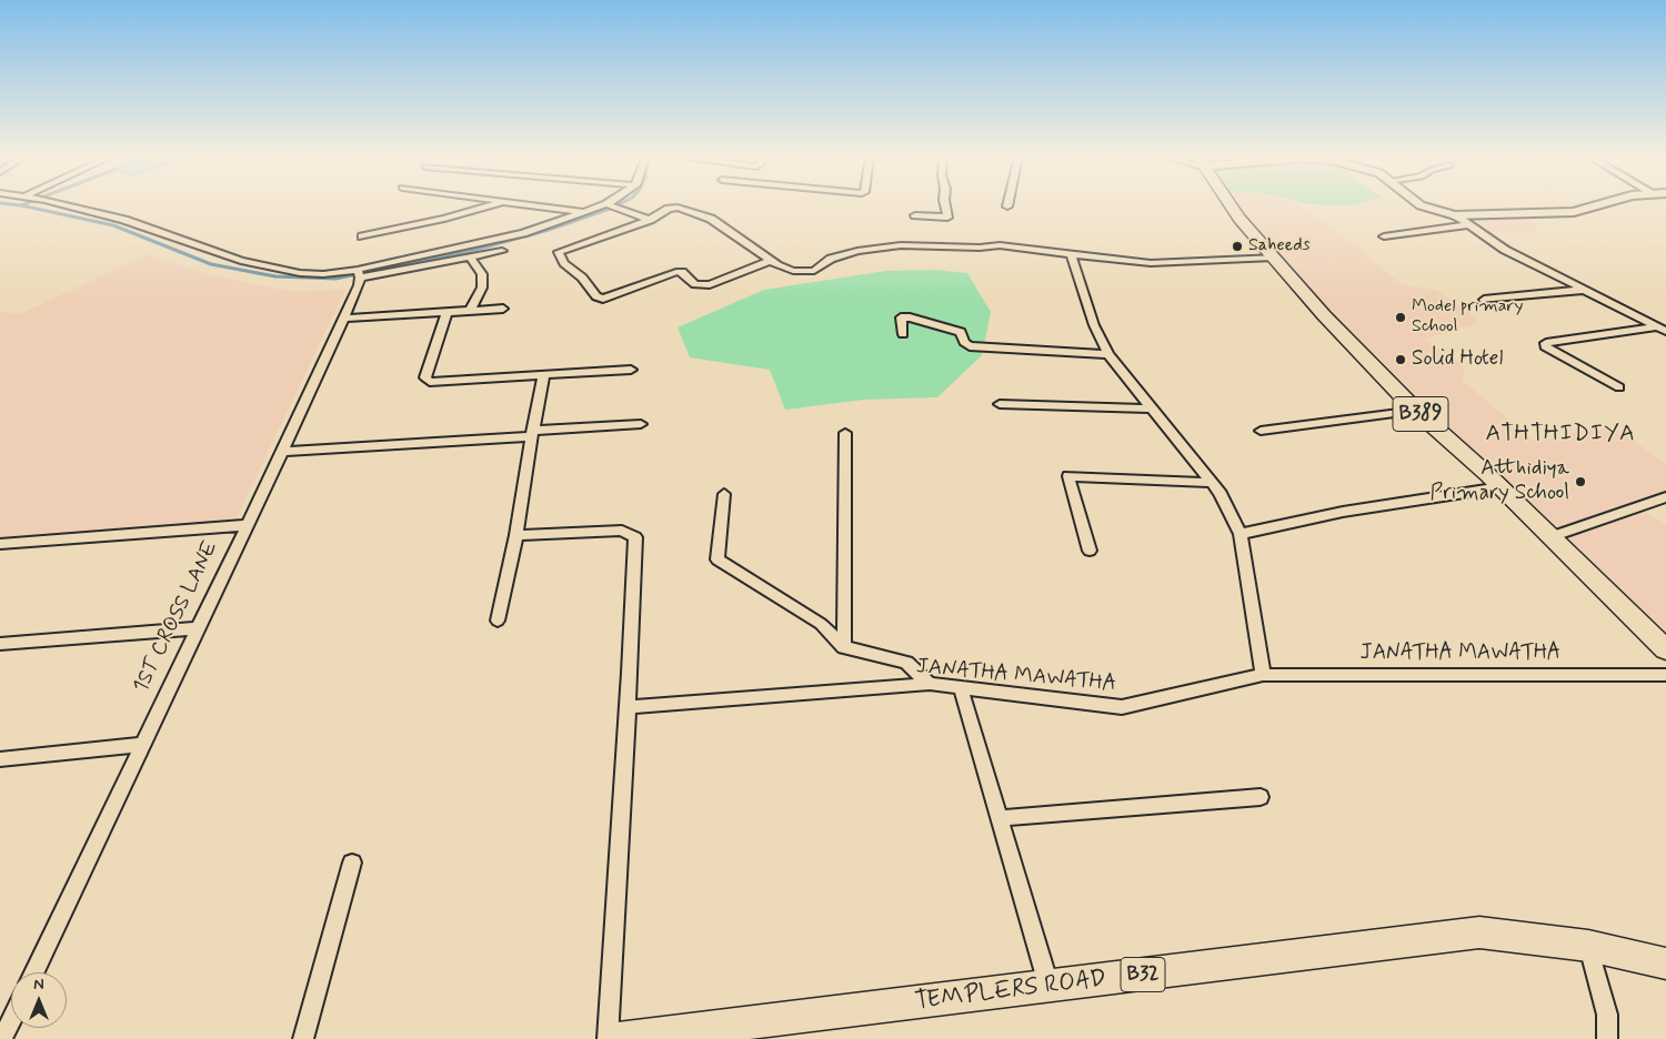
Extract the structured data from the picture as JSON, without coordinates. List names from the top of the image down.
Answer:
{
  "streets": {
    "main road": ["B389", "B32", "TEMPLERS ROAD"],
    "street": ["1ST CROSS LANE", "JANATHA MAWATHA"]
  },
  "districts": ["ATHTHIDIYA"],
  "places": [
    "Saheeds",
    "Model primary School",
    "Solid Hotel",
    "Atthidiya Primary School"
  ],
  "north": "top"
}
